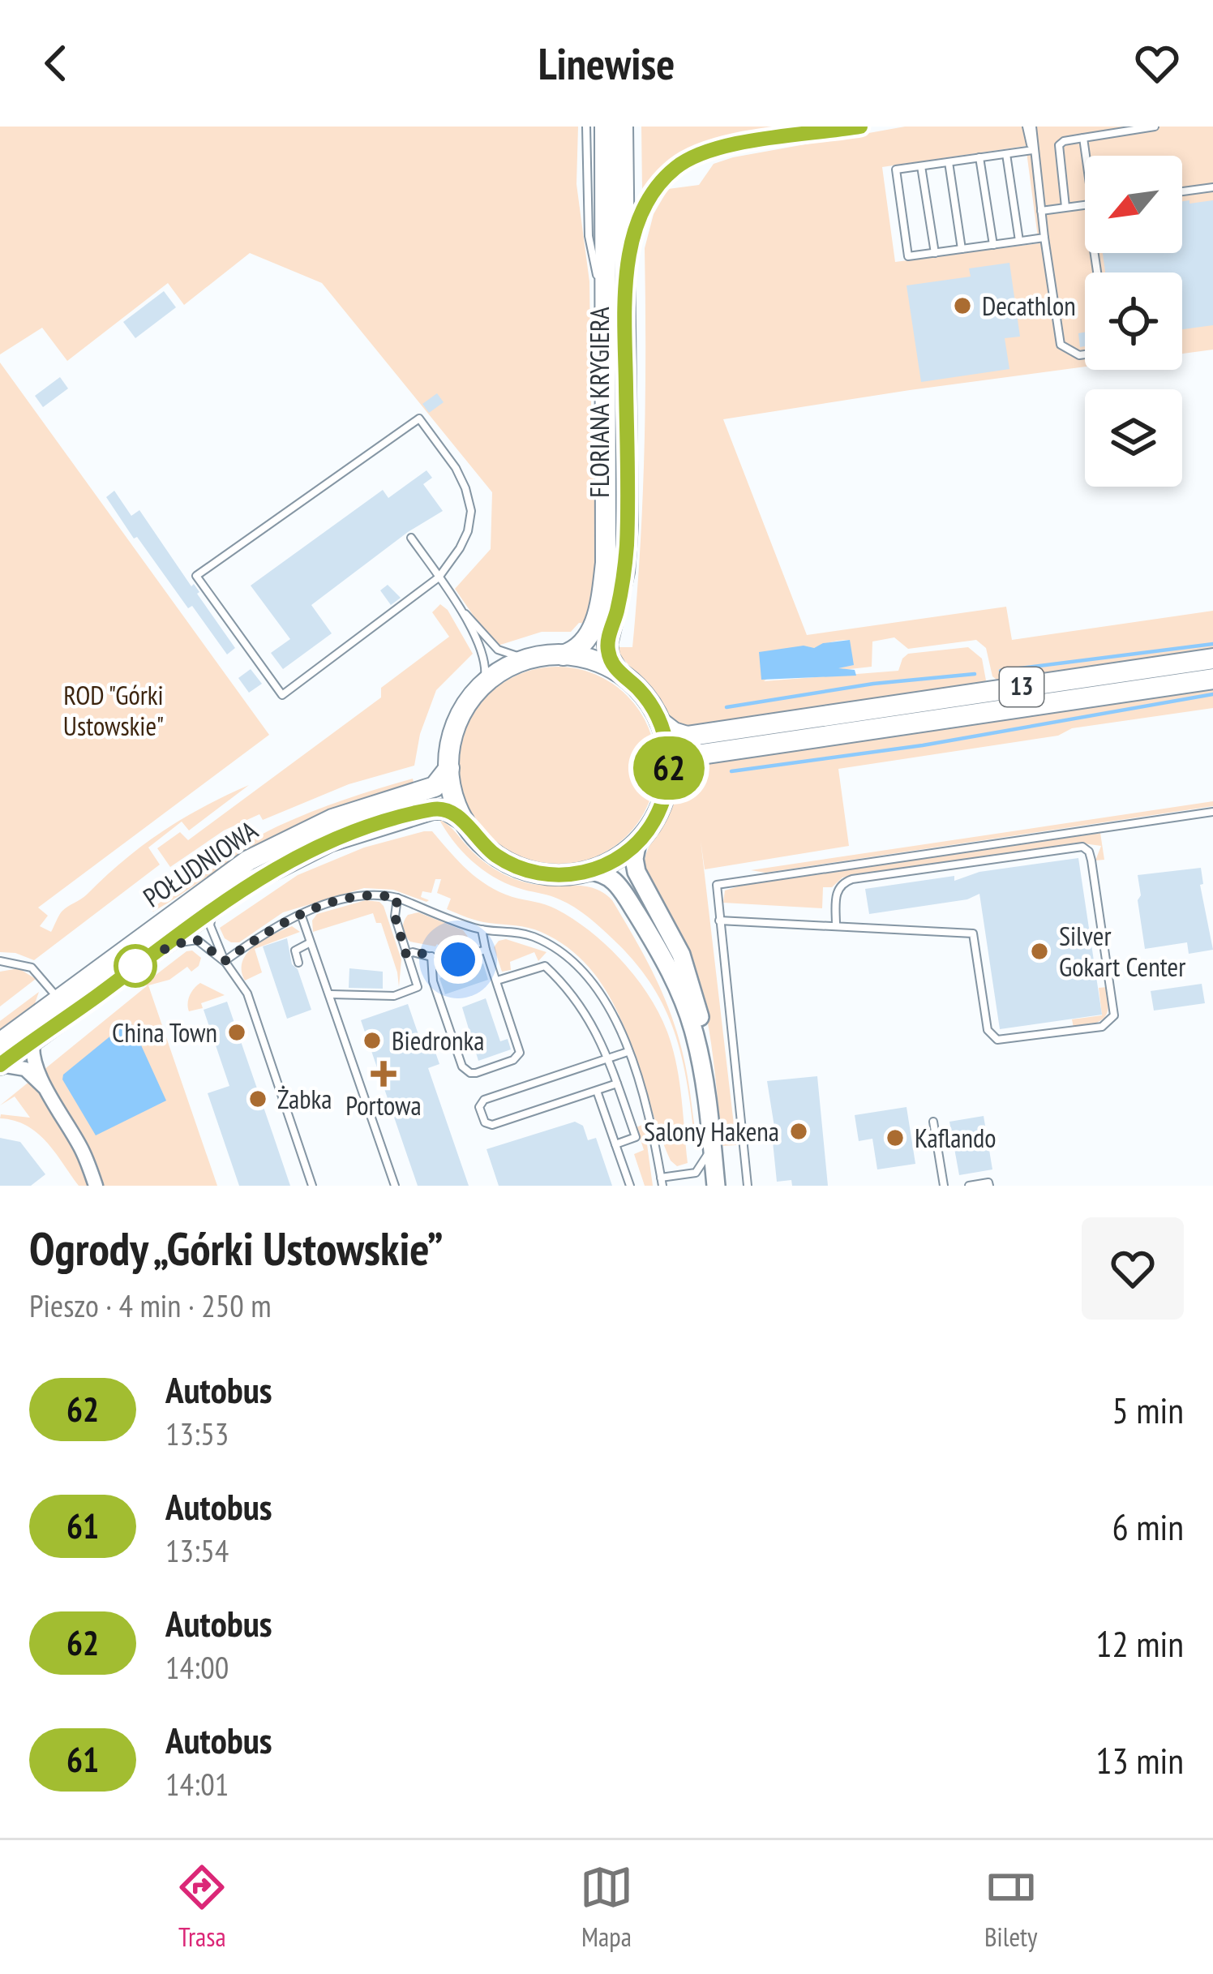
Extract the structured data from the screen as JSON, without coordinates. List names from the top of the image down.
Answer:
{
  "streets": {
    "main road": ["FLORIANA KRYGIERA", "13", "POŁUDNIOWA"]
  },
  "crossings": [
    ["FLORIANA KRYGIERA", "13"],
    ["FLORIANA KRYGIERA", "POŁUDNIOWA"],
    ["13", "POŁUDNIOWA"]
  ],
  "parks": ["ROD \"Górki Ustowskie\""],
  "places": {
    "other": [
      "Decathlon",
      "Silver Gokart Center",
      "China Town",
      "Biedronka",
      "Żabka",
      "Salony Hakena",
      "Kaflando"
    ],
    "health": ["Portowa"]
  },
  "lines": ["bus line 62"],
  "north": "bottom left",
  "page": {
    "header": "Linewise",
    "on_map": "62",
    "heading": ["Ogrody „Górki Ustowskie”", "Pieszo · 4 min · 250 m"],
    "list": [
      {
        "mark": "62",
        "name": "Autobus",
        "note": "13:53",
        "value": "5 min"
      },
      {
        "mark": "61",
        "name": "Autobus",
        "note": "13:54",
        "value": "6 min"
      },
      {
        "mark": "62",
        "name": "Autobus",
        "note": "14:00",
        "value": "12 min"
      },
      {
        "mark": "61",
        "name": "Autobus",
        "note": "14:01",
        "value": "13 min"
      }
    ],
    "tabs": ["Trasa", "Mapa", "Bilety"]
  }
}
